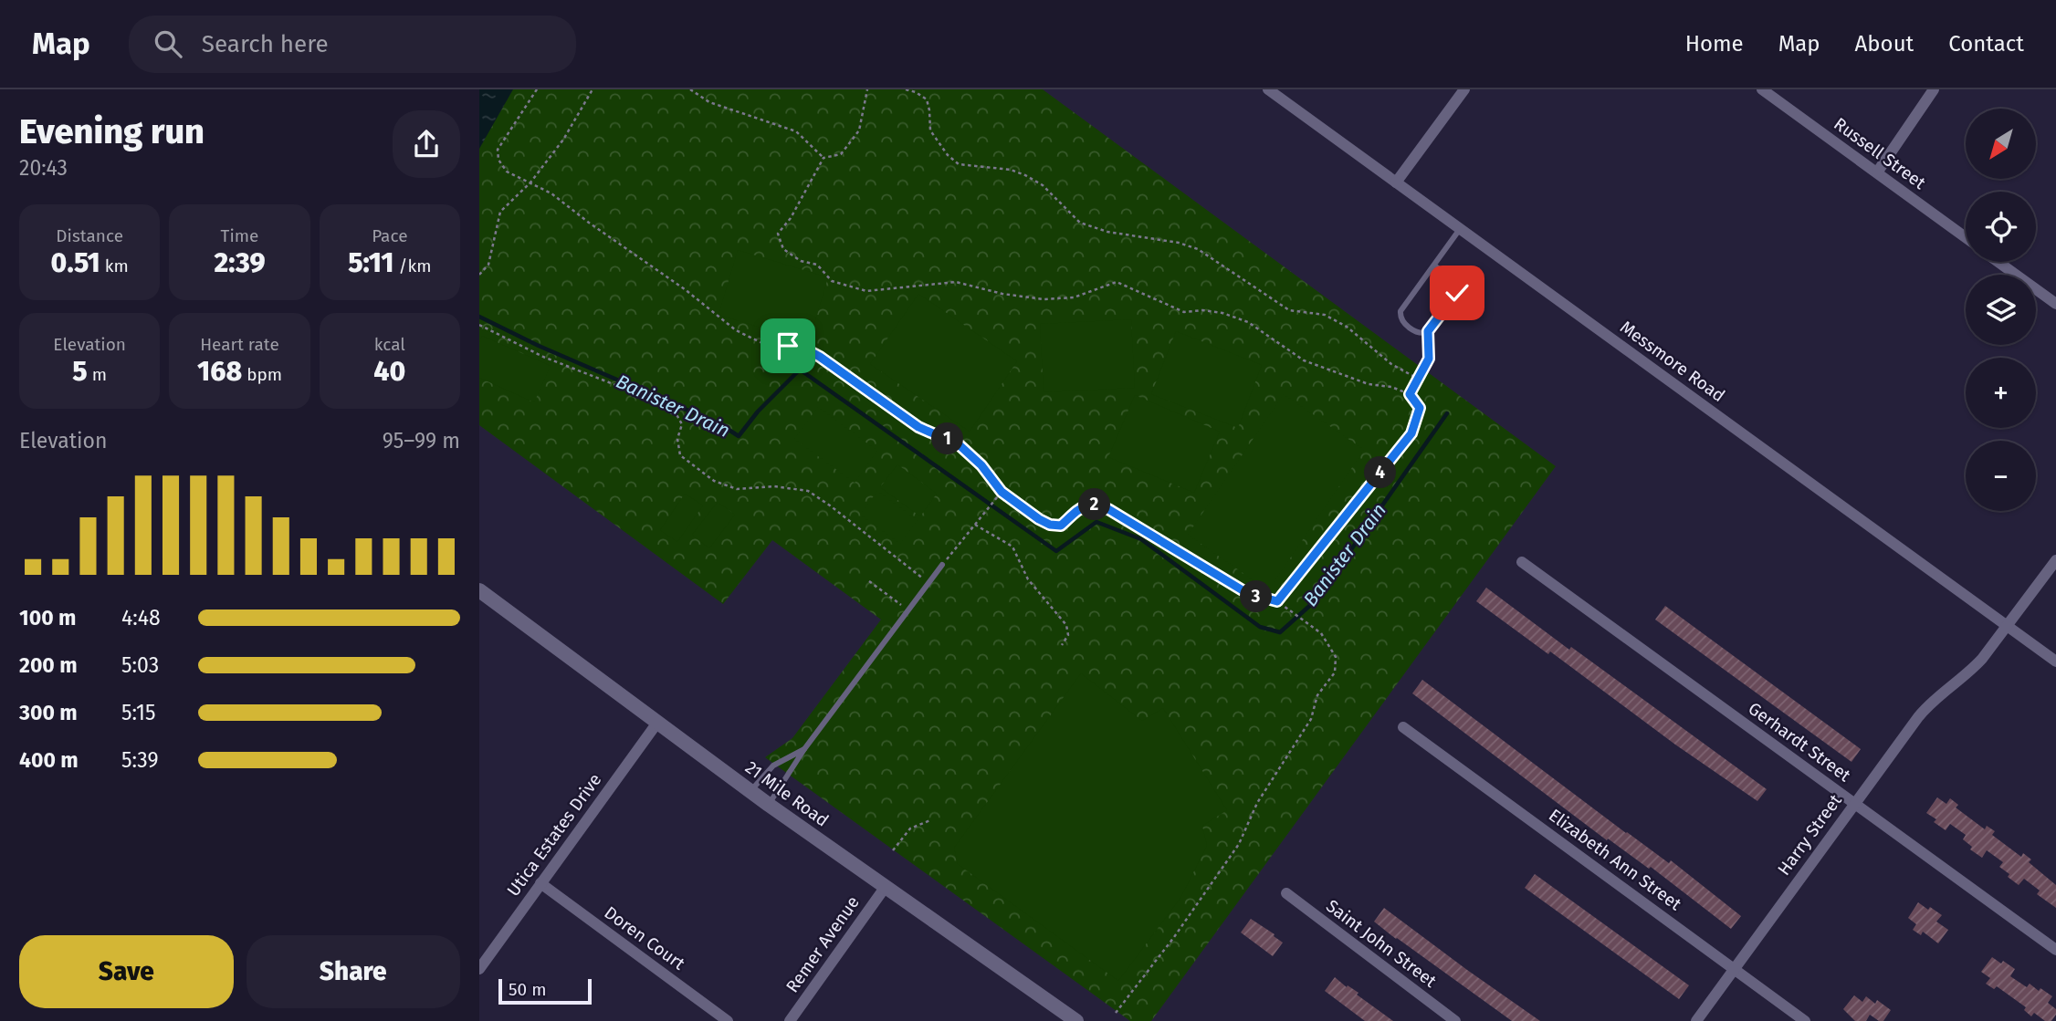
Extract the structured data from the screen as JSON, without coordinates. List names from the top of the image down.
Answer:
{
  "streets": {
    "street": [
      "Russell Street",
      "Messmore Road",
      "Gerhardt Street",
      "21 Mile Road",
      "Utica Estates Drive",
      "Harry Street",
      "Elizabeth Ann Street",
      "Doren Court",
      "Saint John Street",
      "Remer Avenue"
    ]
  },
  "crossings": [
    ["Messmore Road", "Harry Street"],
    ["Gerhardt Street", "Harry Street"],
    ["21 Mile Road", "Utica Estates Drive"],
    ["21 Mile Road", "Remer Avenue"],
    ["Utica Estates Drive", "Doren Court"],
    ["Harry Street", "Elizabeth Ann Street"]
  ],
  "water": ["Banister Drain"],
  "scale_bar": "50 m",
  "north": "bottom left",
  "page": {
    "header": "Map",
    "search": "Search here",
    "nav": [
      "Home",
      "Map",
      "About",
      "Contact"
    ],
    "heading": ["Evening run", "20:43"],
    "map_buttons": ["+", "−"],
    "stats": [
      ["Distance", "0.51 km"],
      ["Time", "2:39"],
      ["Pace", "5:11 /km"],
      ["Elevation", "5 m"],
      ["Heart rate", "168 bpm"],
      ["kcal", "40"]
    ],
    "chart": ["Elevation", "95–99 m"],
    "pins": [
      "1",
      "4",
      "2",
      "3"
    ],
    "list": [
      {
        "name": "100 m",
        "note": "4:48"
      },
      {
        "name": "200 m",
        "note": "5:03"
      },
      {
        "name": "300 m",
        "note": "5:15"
      },
      {
        "name": "400 m",
        "note": "5:39"
      }
    ],
    "buttons": ["Save", "Share"],
    "scale": "50 m"
  }
}
